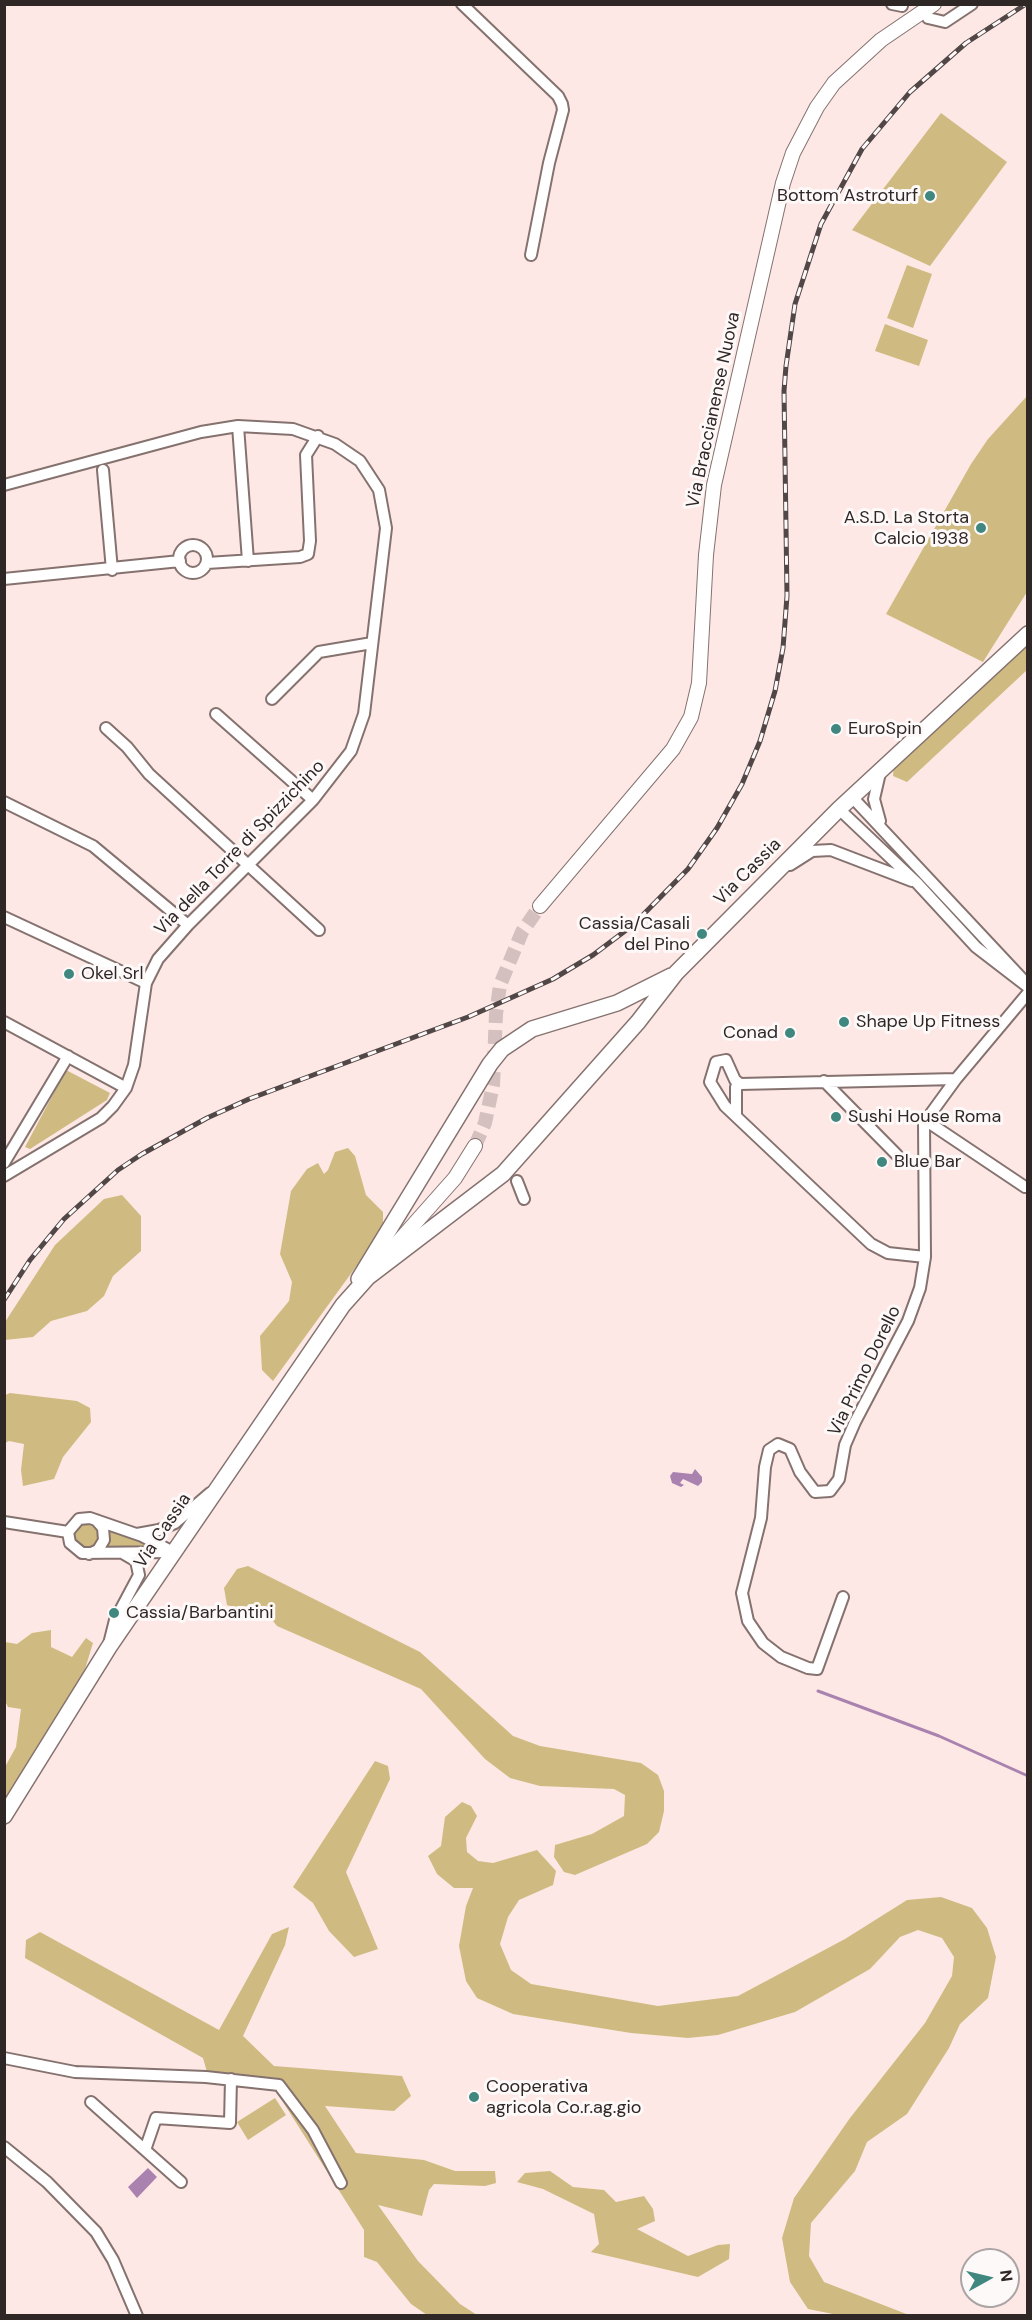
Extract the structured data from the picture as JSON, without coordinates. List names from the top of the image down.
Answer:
{
  "streets": {
    "main road": ["Via Braccianense Nuova", "Via Cassia"],
    "street": ["Via della Torre di Spizzichino", "Via Primo Dorello"]
  },
  "places": [
    "Bottom Astroturf",
    "A.S.D. La Storta Calcio 1938",
    "EuroSpin",
    "Cassia/Casali del Pino",
    "Okel Srl",
    "Shape Up Fitness",
    "Conad",
    "Sushi House Roma",
    "Blue Bar",
    "Cassia/Barbantini",
    "Cooperativa agricola Co.r.ag.gio"
  ],
  "north": "right"
}
